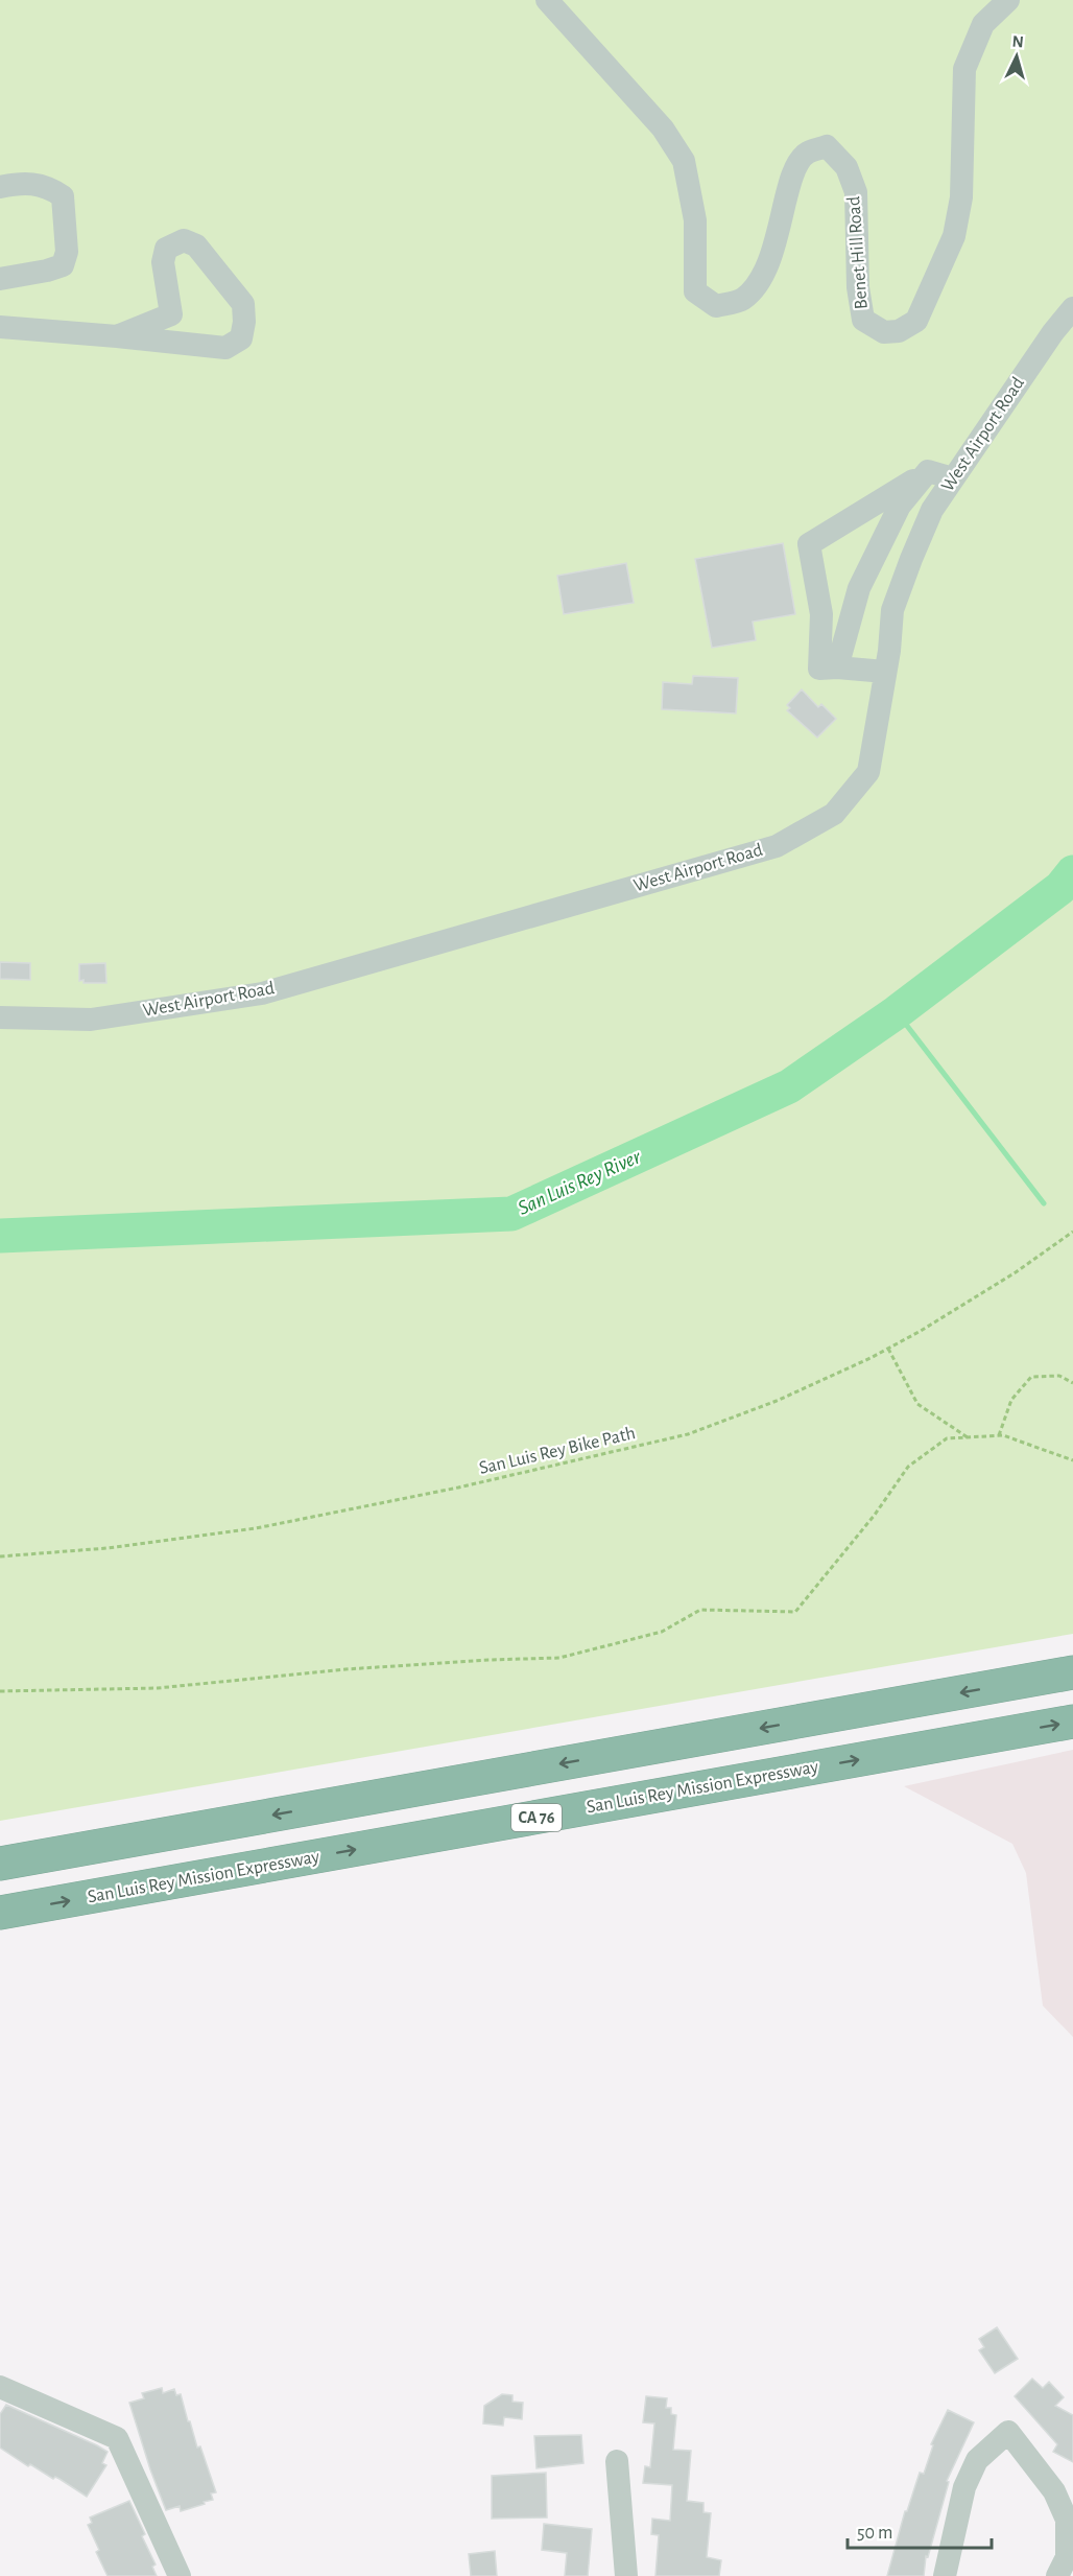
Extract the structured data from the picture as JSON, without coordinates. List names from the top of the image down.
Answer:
{
  "streets": {
    "highway": ["San Luis Rey Mission Expressway", "CA 76"],
    "street": ["Benet Hill Road", "West Airport Road"],
    "path": ["San Luis Rey Bike Path"]
  },
  "water": ["San Luis Rey River"],
  "scale_bar": "50 m",
  "north": "top"
}
